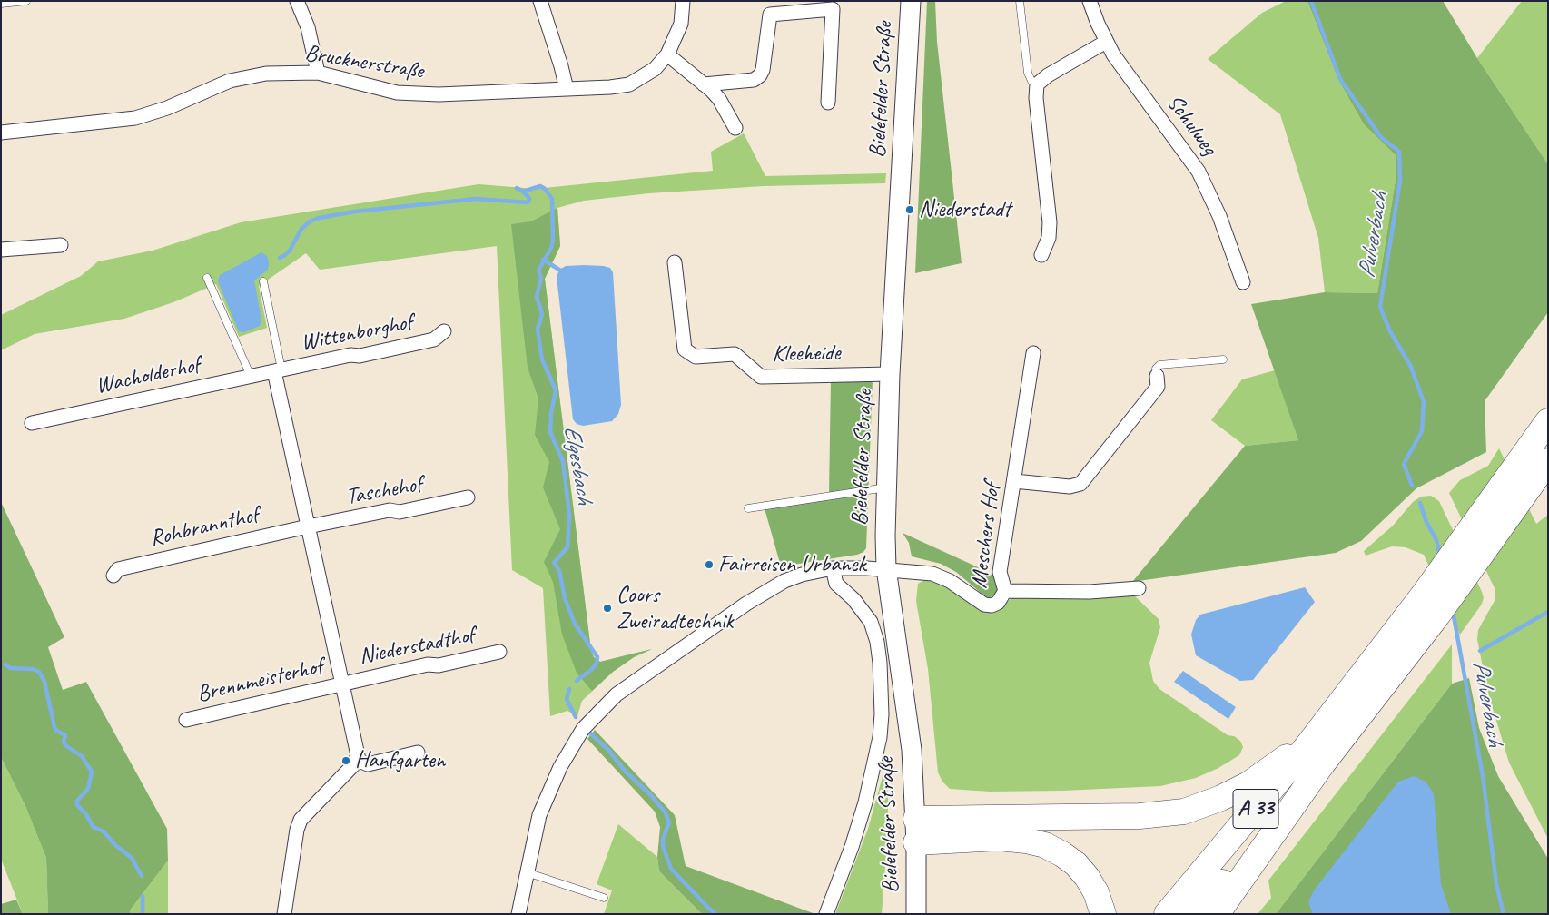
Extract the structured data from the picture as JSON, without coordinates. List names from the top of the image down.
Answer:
{
  "streets": {
    "highway": ["A 33"],
    "main road": ["Bielefelder Straße"],
    "street": [
      "Brucknerstraße",
      "Schulweg",
      "Wittenborghof",
      "Kleeheide",
      "Wacholderhof",
      "Taschehof",
      "Rohbrannthof",
      "Meschers Hof",
      "Niederstadthof",
      "Brennmeisterhof"
    ]
  },
  "crossings": [
    ["Bielefelder Straße", "Kleeheide"],
    ["Bielefelder Straße", "Meschers Hof"],
    ["Wittenborghof", "Wacholderhof"],
    ["Taschehof", "Rohbrannthof"],
    ["Niederstadthof", "Brennmeisterhof"]
  ],
  "water": ["Pulverbach", "Elgesbach"],
  "places": [
    "Niederstadt",
    "Fairreisen Urbanek",
    "Coors Zweiradtechnik",
    "Hanfgarten"
  ]
}
